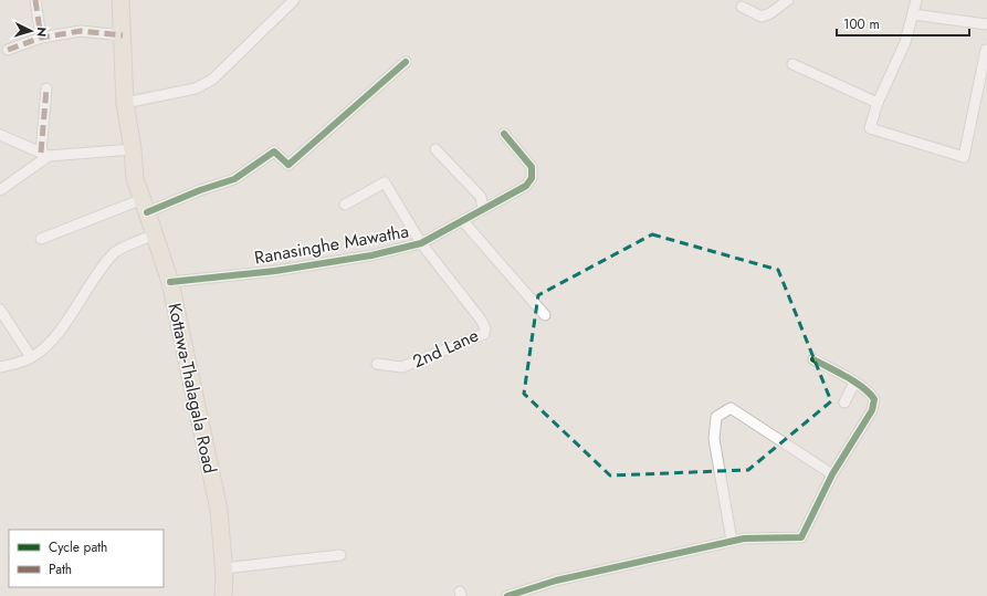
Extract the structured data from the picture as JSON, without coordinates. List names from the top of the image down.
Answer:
{
  "streets": {
    "main road": ["Kottawa-Thalagala Road"],
    "street": ["Ranasinghe Mawatha", "2nd Lane"]
  },
  "crossings": [
    ["Ranasinghe Mawatha", "2nd Lane"],
    ["Ranasinghe Mawatha", "Kottawa-Thalagala Road"]
  ],
  "legend": ["Cycle path", "Path"],
  "scale_bar": "100 m",
  "north": "right"
}
